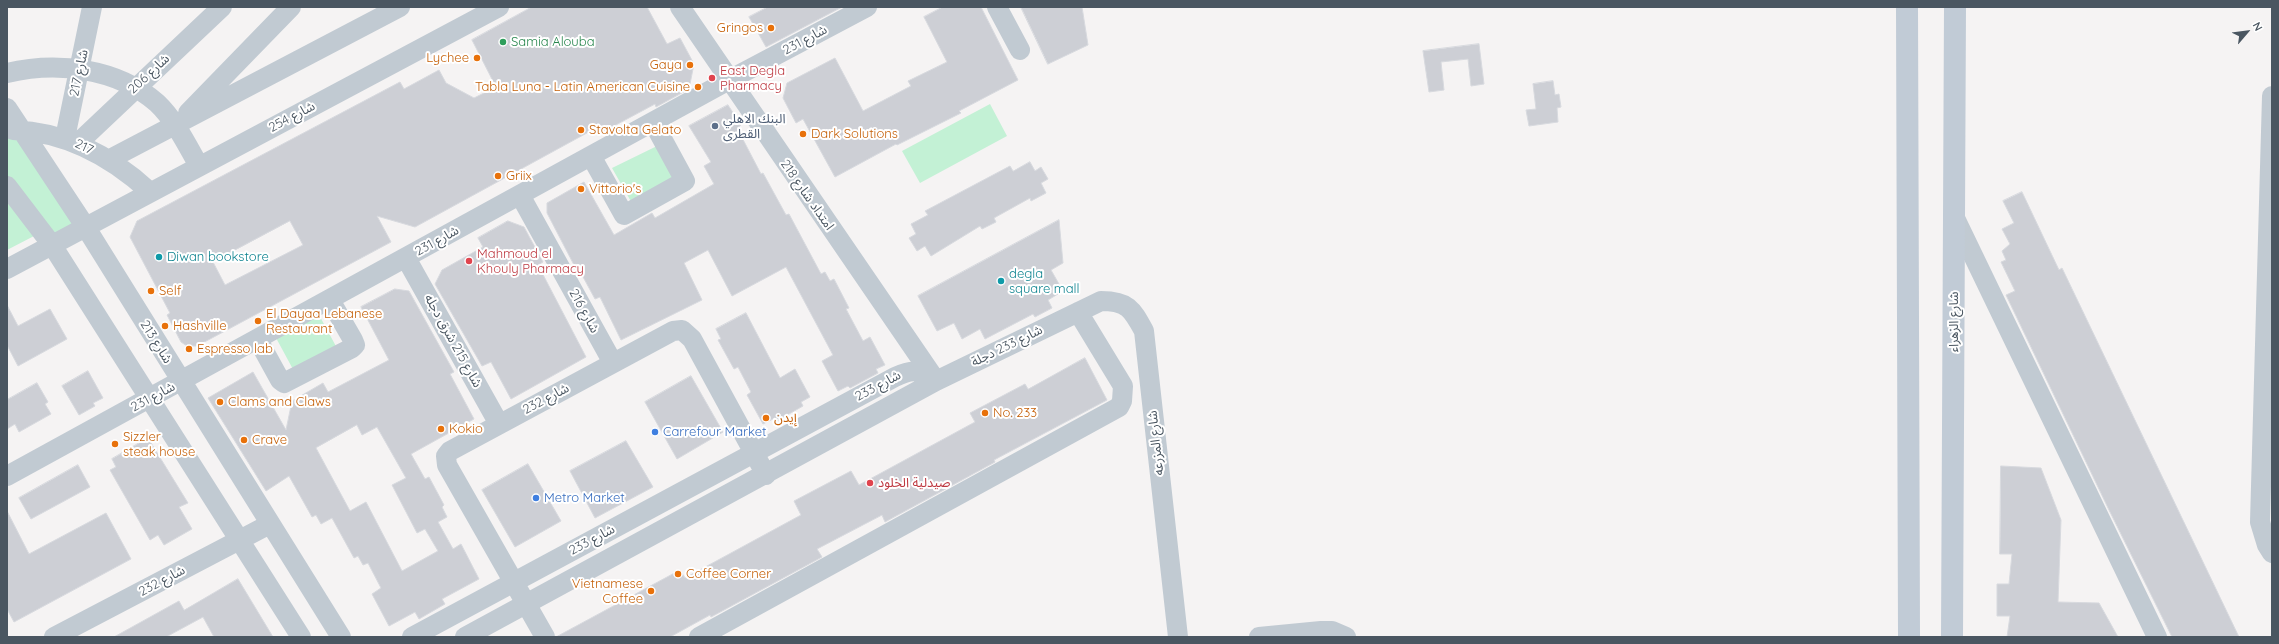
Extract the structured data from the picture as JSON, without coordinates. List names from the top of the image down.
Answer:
{
  "streets": {
    "main road": ["شارع الزهراء"],
    "street": [
      "شارع 231",
      "شارع 217",
      "شارع 206",
      "شارع 254",
      "217",
      "امتداد شارع 218",
      "شارع 216",
      "شارع 215 شرق دجله",
      "شارع 213",
      "شارع 233 دجلة",
      "شارع 233",
      "شارع 232",
      "شارع المزرعه"
    ]
  },
  "crossings": [
    ["شارع 231", "امتداد شارع 218"],
    ["شارع 231", "شارع 216"],
    ["شارع 231", "شارع 215 شرق دجله"],
    ["شارع 231", "شارع 213"],
    ["شارع 217", "شارع 206"],
    ["شارع 217", "217"],
    ["شارع 206", "217"],
    ["شارع 254", "217"],
    ["شارع 254", "شارع 213"],
    ["217", "شارع 213"],
    ["امتداد شارع 218", "شارع 233 دجلة"],
    ["امتداد شارع 218", "شارع 233"],
    ["شارع 216", "شارع 232"],
    ["شارع 215 شرق دجله", "شارع 232"],
    ["شارع 213", "شارع 232"],
    ["شارع 233 دجلة", "شارع 233"],
    ["شارع 233 دجلة", "شارع المزرعه"],
    ["شارع 233", "شارع 232"]
  ],
  "places": [
    "Gringos",
    "Samia Alouba",
    "Lychee",
    "Gaya",
    "East Degla Pharmacy",
    "Tabla Luna - Latin American Cuisine",
    "البنك الاهلي القطرى",
    "Stavolta Gelato",
    "Dark Solutions",
    "Griix",
    "Vittorio's",
    "Diwan bookstore",
    "Mahmoud el Khouly Pharmacy",
    "degla square mall",
    "Self",
    "El Dayaa Lebanese Restaurant",
    "Hashville",
    "Espresso lab",
    "Clams and Claws",
    "No. 233",
    "إيدن",
    "Kokio",
    "Carrefour Market",
    "Crave",
    "Sizzler steak house",
    "صيدلية الخلود",
    "Metro Market",
    "Coffee Corner",
    "Vietnamese Coffee"
  ],
  "north": "top right"
}
